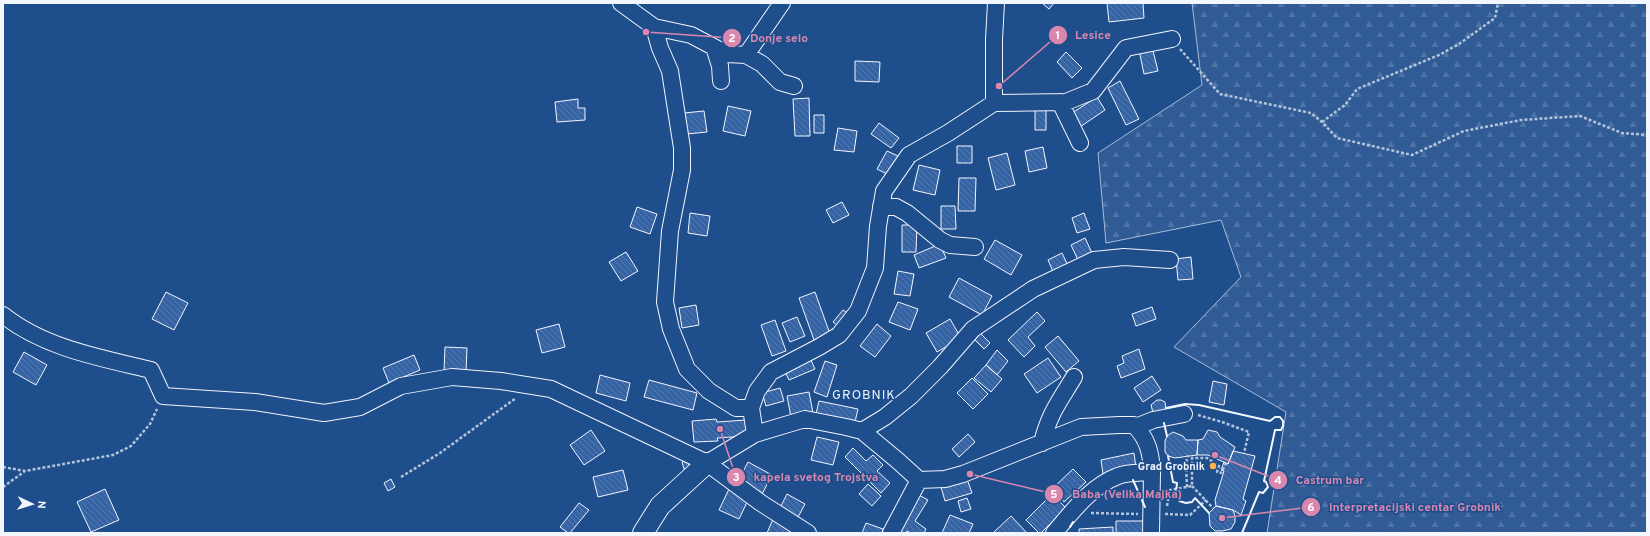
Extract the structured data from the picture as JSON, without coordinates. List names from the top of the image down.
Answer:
{
  "districts": ["GROBNIK"],
  "places": [
    "Donje selo",
    "Lesice",
    "kapela svetog Trojstva",
    "Castrum bar",
    "Grad Grobnik",
    "Baba (Velika Majka)",
    "Interpretacijski centar Grobnik"
  ],
  "north": "right"
}
